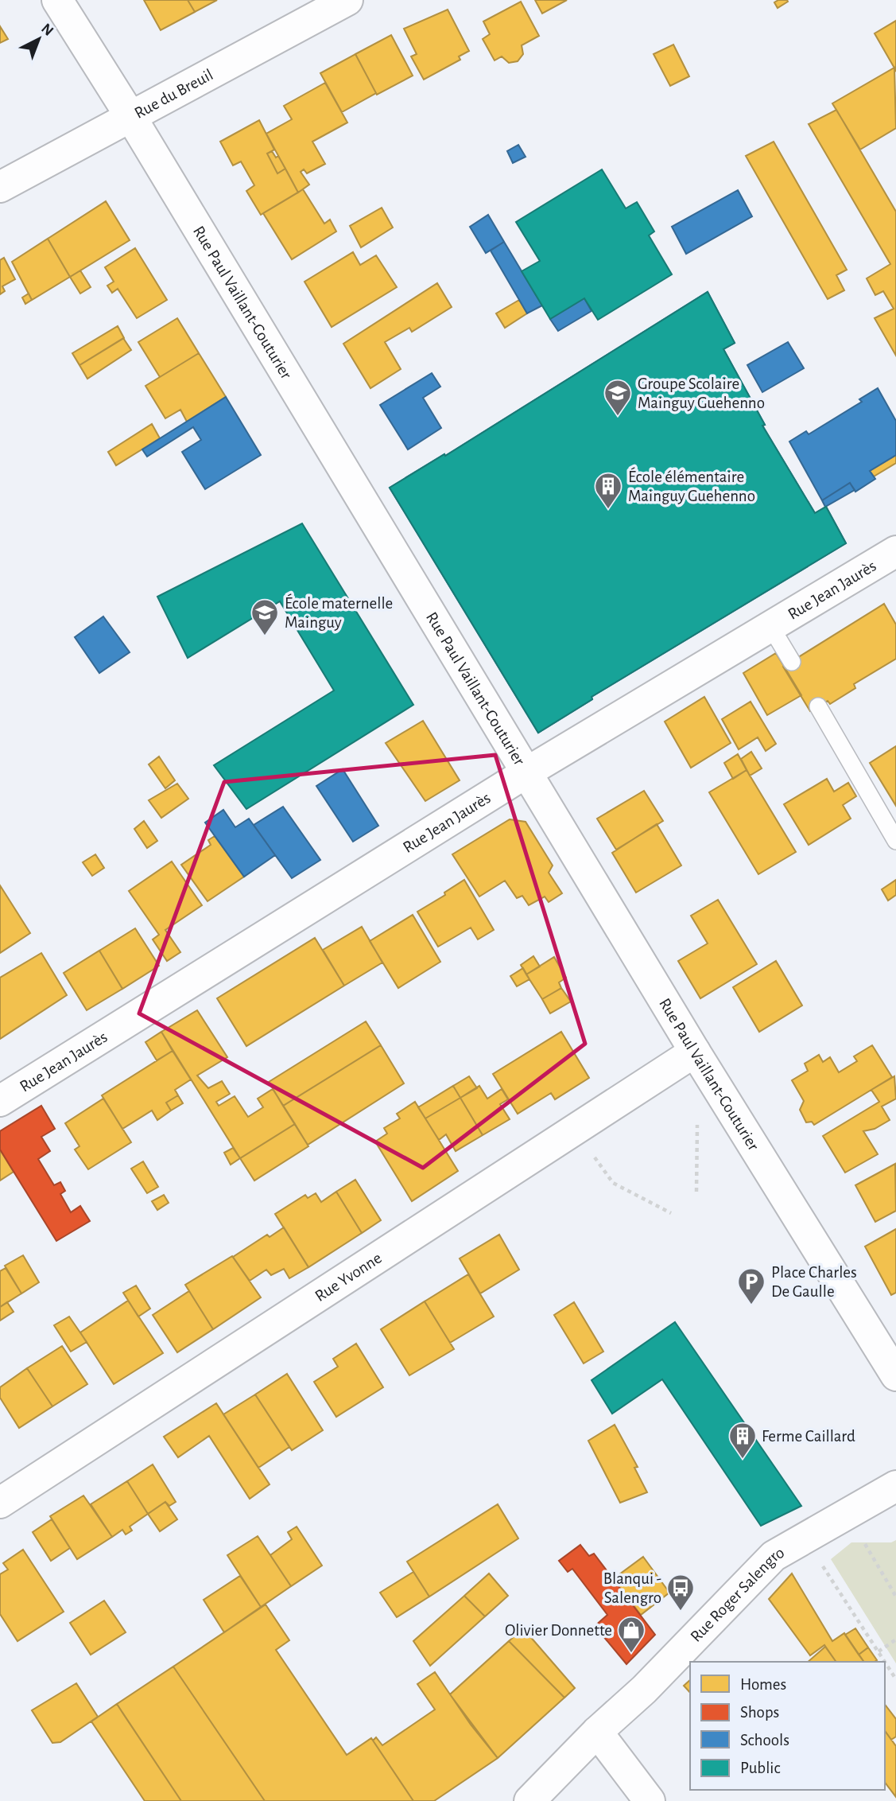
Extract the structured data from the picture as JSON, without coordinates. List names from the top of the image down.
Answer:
{
  "streets": {
    "street": [
      "Rue du Breuil",
      "Rue Paul Vaillant-Couturier",
      "Rue Jean Jaurès",
      "Rue Yvonne",
      "Rue Roger Salengro"
    ]
  },
  "crossings": [
    ["Rue du Breuil", "Rue Paul Vaillant-Couturier"],
    ["Rue Paul Vaillant-Couturier", "Rue Jean Jaurès"],
    ["Rue Paul Vaillant-Couturier", "Rue Yvonne"]
  ],
  "places": {
    "school or university": ["Groupe Scolaire Mainguy Guehenno", "École maternelle Mainguy"],
    "building": ["École élémentaire Mainguy Guehenno", "Ferme Caillard"],
    "parking": ["Place Charles De Gaulle"],
    "bus stop": ["Blanqui - Salengro"],
    "shop": ["Olivier Donnette"]
  },
  "legend": [
    "Homes",
    "Shops",
    "Schools",
    "Public"
  ],
  "north": "top right"
}
